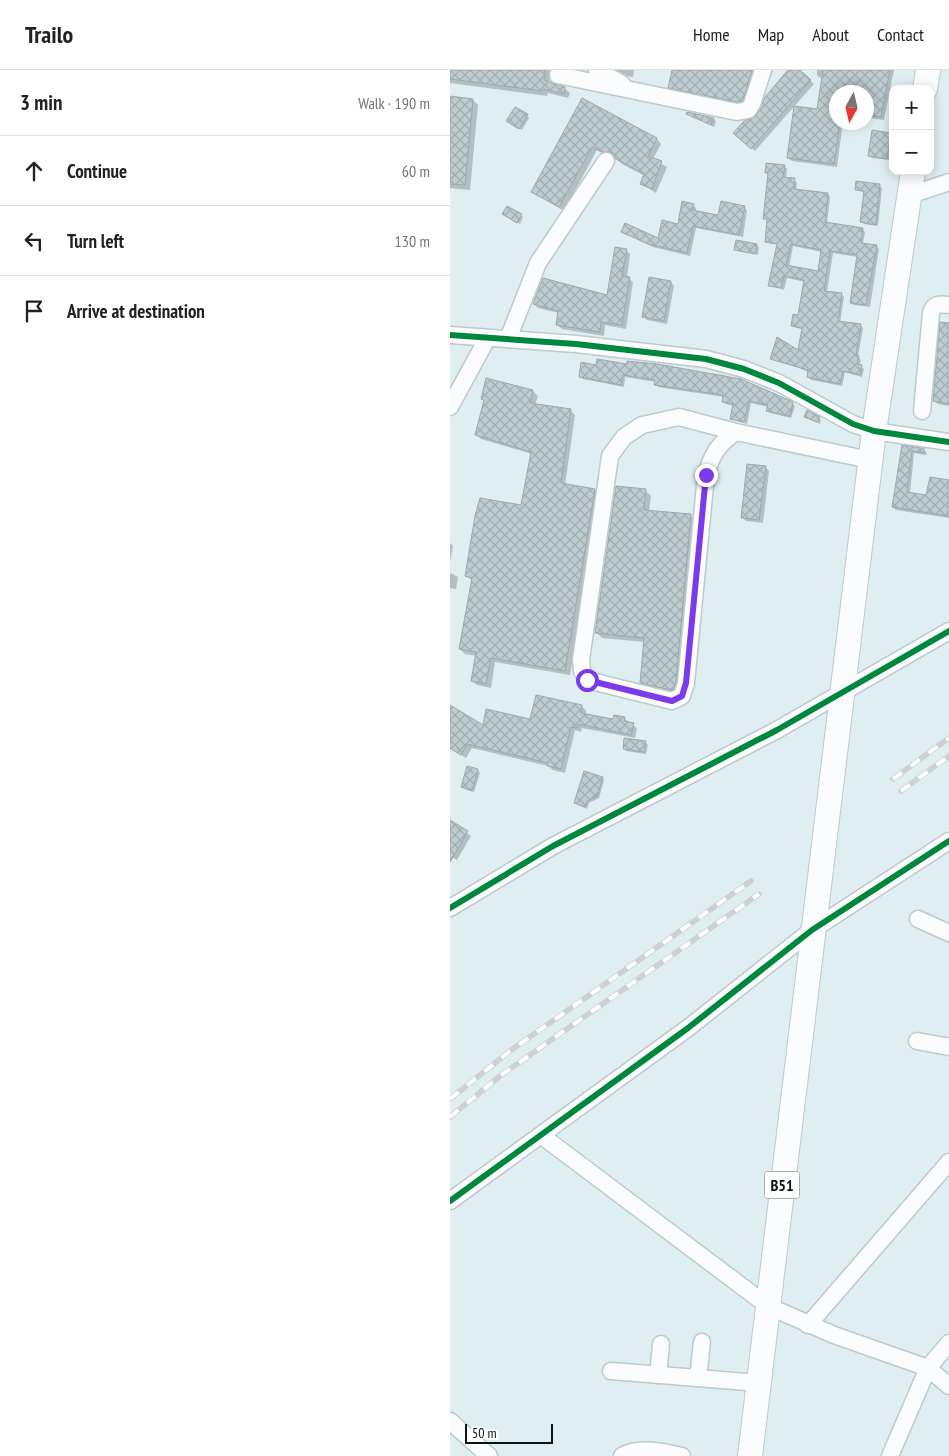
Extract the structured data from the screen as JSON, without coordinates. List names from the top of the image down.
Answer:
{
  "streets": {
    "highway": ["B51"]
  },
  "scale_bar": "50 m",
  "north": "bottom",
  "page": {
    "header": "Trailo",
    "nav": [
      "Home",
      "Map",
      "About",
      "Contact"
    ],
    "heading": ["3 min", "Walk · 190 m"],
    "map_buttons": ["+", "−"],
    "list": [
      ["Continue", "60 m"],
      ["Turn left", "130 m"],
      "Arrive at destination"
    ],
    "scale": "50 m"
  }
}
